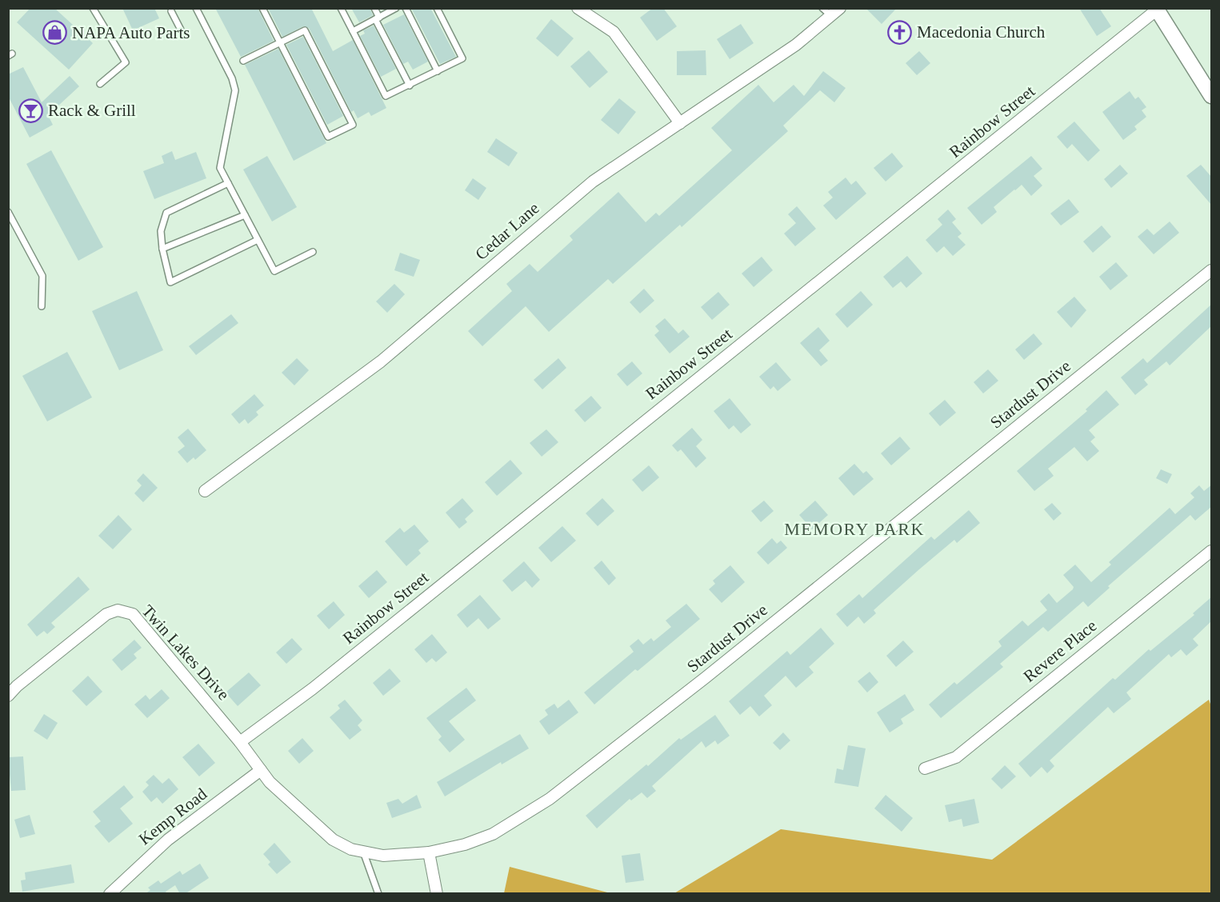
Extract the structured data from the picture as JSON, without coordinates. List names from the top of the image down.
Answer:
{
  "streets": {
    "street": [
      "Rainbow Street",
      "Cedar Lane",
      "Stardust Drive",
      "Revere Place",
      "Twin Lakes Drive",
      "Kemp Road"
    ]
  },
  "crossings": [
    ["Rainbow Street", "Stardust Drive"],
    ["Rainbow Street", "Twin Lakes Drive"],
    ["Stardust Drive", "Twin Lakes Drive"],
    ["Stardust Drive", "Kemp Road"]
  ],
  "districts": ["MEMORY PARK"],
  "places": {
    "church": ["Macedonia Church"],
    "shop": ["NAPA Auto Parts"],
    "bar": ["Rack & Grill"]
  }
}
